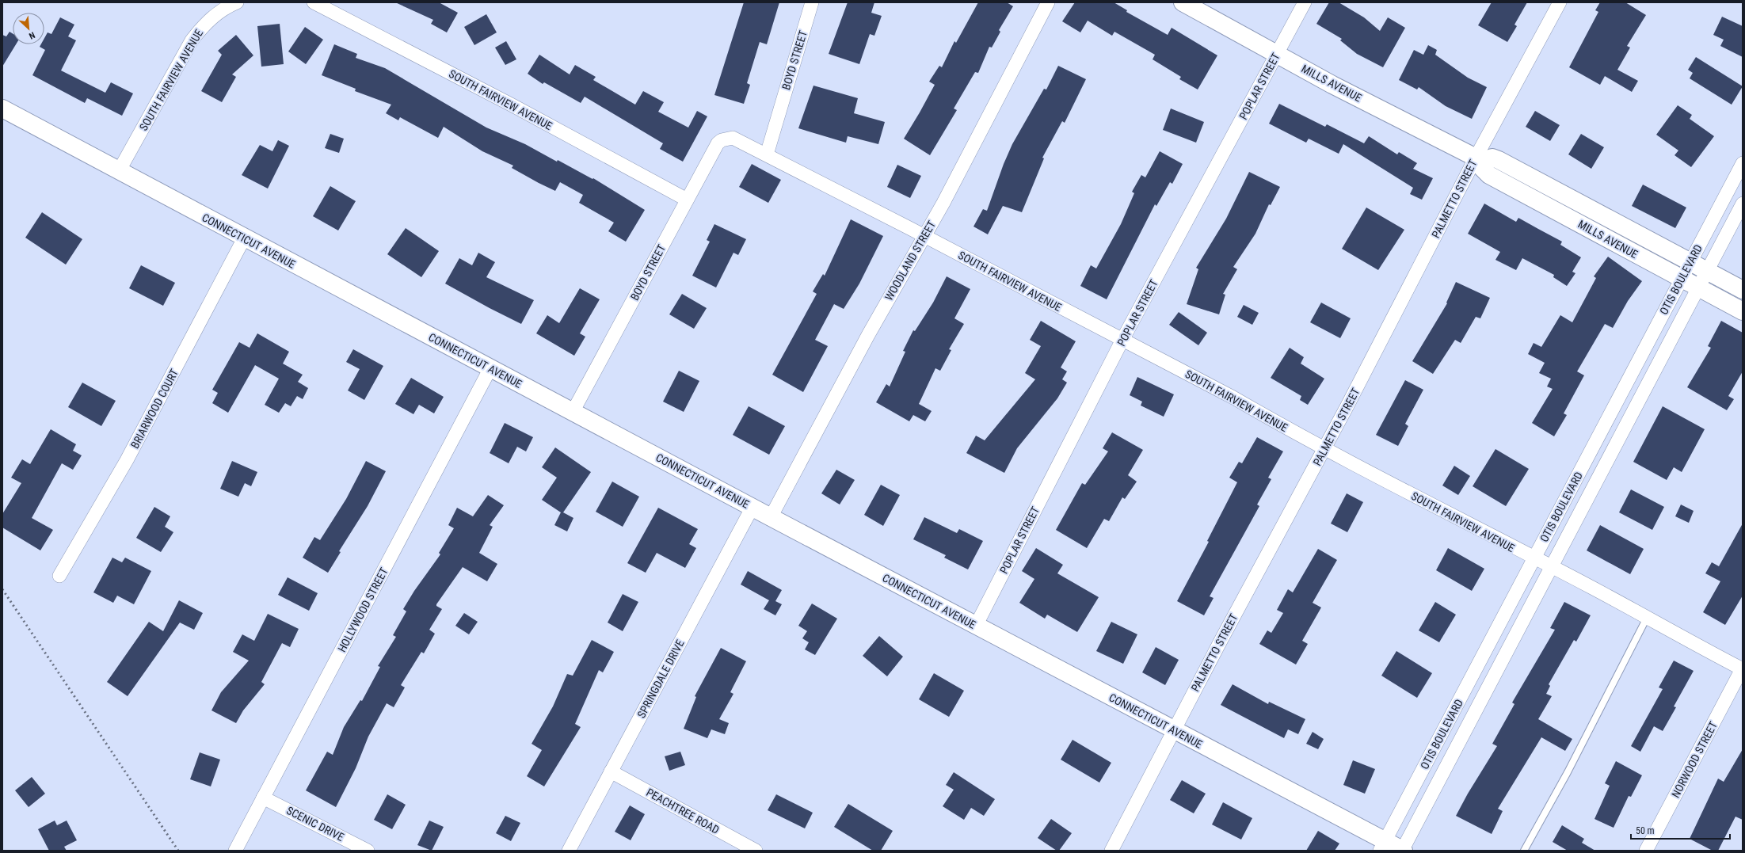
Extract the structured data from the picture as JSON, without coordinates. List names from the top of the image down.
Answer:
{
  "streets": {
    "street": [
      "BOYD STREET",
      "SOUTH FAIRVIEW AVENUE",
      "MILLS AVENUE",
      "POPLAR STREET",
      "PALMETTO STREET",
      "CONNECTICUT AVENUE",
      "WOODLAND STREET",
      "OTIS BOULEVARD",
      "BRIARWOOD COURT",
      "HOLLYWOOD STREET",
      "SPRINGDALE DRIVE",
      "NORWOOD STREET",
      "PEACHTREE ROAD",
      "SCENIC DRIVE"
    ]
  },
  "crossings": [
    ["BOYD STREET", "SOUTH FAIRVIEW AVENUE"],
    ["BOYD STREET", "CONNECTICUT AVENUE"],
    ["SOUTH FAIRVIEW AVENUE", "POPLAR STREET"],
    ["SOUTH FAIRVIEW AVENUE", "PALMETTO STREET"],
    ["SOUTH FAIRVIEW AVENUE", "CONNECTICUT AVENUE"],
    ["SOUTH FAIRVIEW AVENUE", "WOODLAND STREET"],
    ["SOUTH FAIRVIEW AVENUE", "OTIS BOULEVARD"],
    ["SOUTH FAIRVIEW AVENUE", "NORWOOD STREET"],
    ["MILLS AVENUE", "POPLAR STREET"],
    ["MILLS AVENUE", "PALMETTO STREET"],
    ["MILLS AVENUE", "OTIS BOULEVARD"],
    ["POPLAR STREET", "CONNECTICUT AVENUE"],
    ["PALMETTO STREET", "CONNECTICUT AVENUE"],
    ["CONNECTICUT AVENUE", "WOODLAND STREET"],
    ["CONNECTICUT AVENUE", "OTIS BOULEVARD"],
    ["CONNECTICUT AVENUE", "BRIARWOOD COURT"],
    ["CONNECTICUT AVENUE", "HOLLYWOOD STREET"],
    ["CONNECTICUT AVENUE", "SPRINGDALE DRIVE"],
    ["HOLLYWOOD STREET", "SCENIC DRIVE"],
    ["SPRINGDALE DRIVE", "PEACHTREE ROAD"]
  ],
  "scale_bar": "50 m",
  "north": "bottom right"
}
